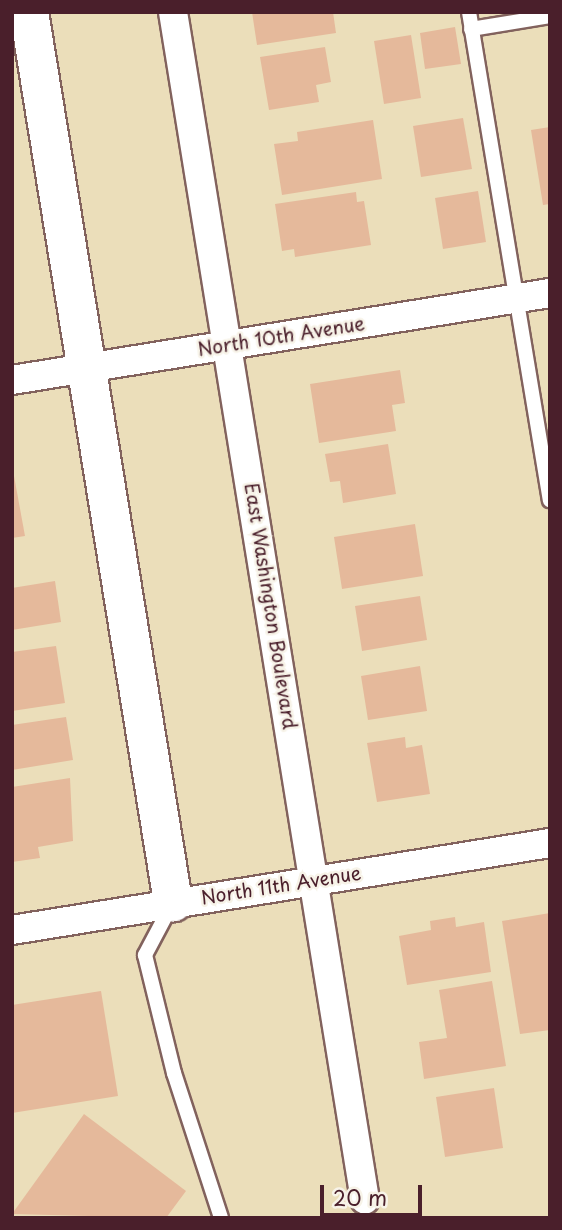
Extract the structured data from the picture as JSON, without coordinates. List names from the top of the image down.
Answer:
{
  "streets": {
    "street": ["North 10th Avenue", "East Washington Boulevard", "North 11th Avenue"]
  },
  "crossings": [
    ["North 10th Avenue", "East Washington Boulevard"],
    ["East Washington Boulevard", "North 11th Avenue"]
  ],
  "scale_bar": "20 m"
}
